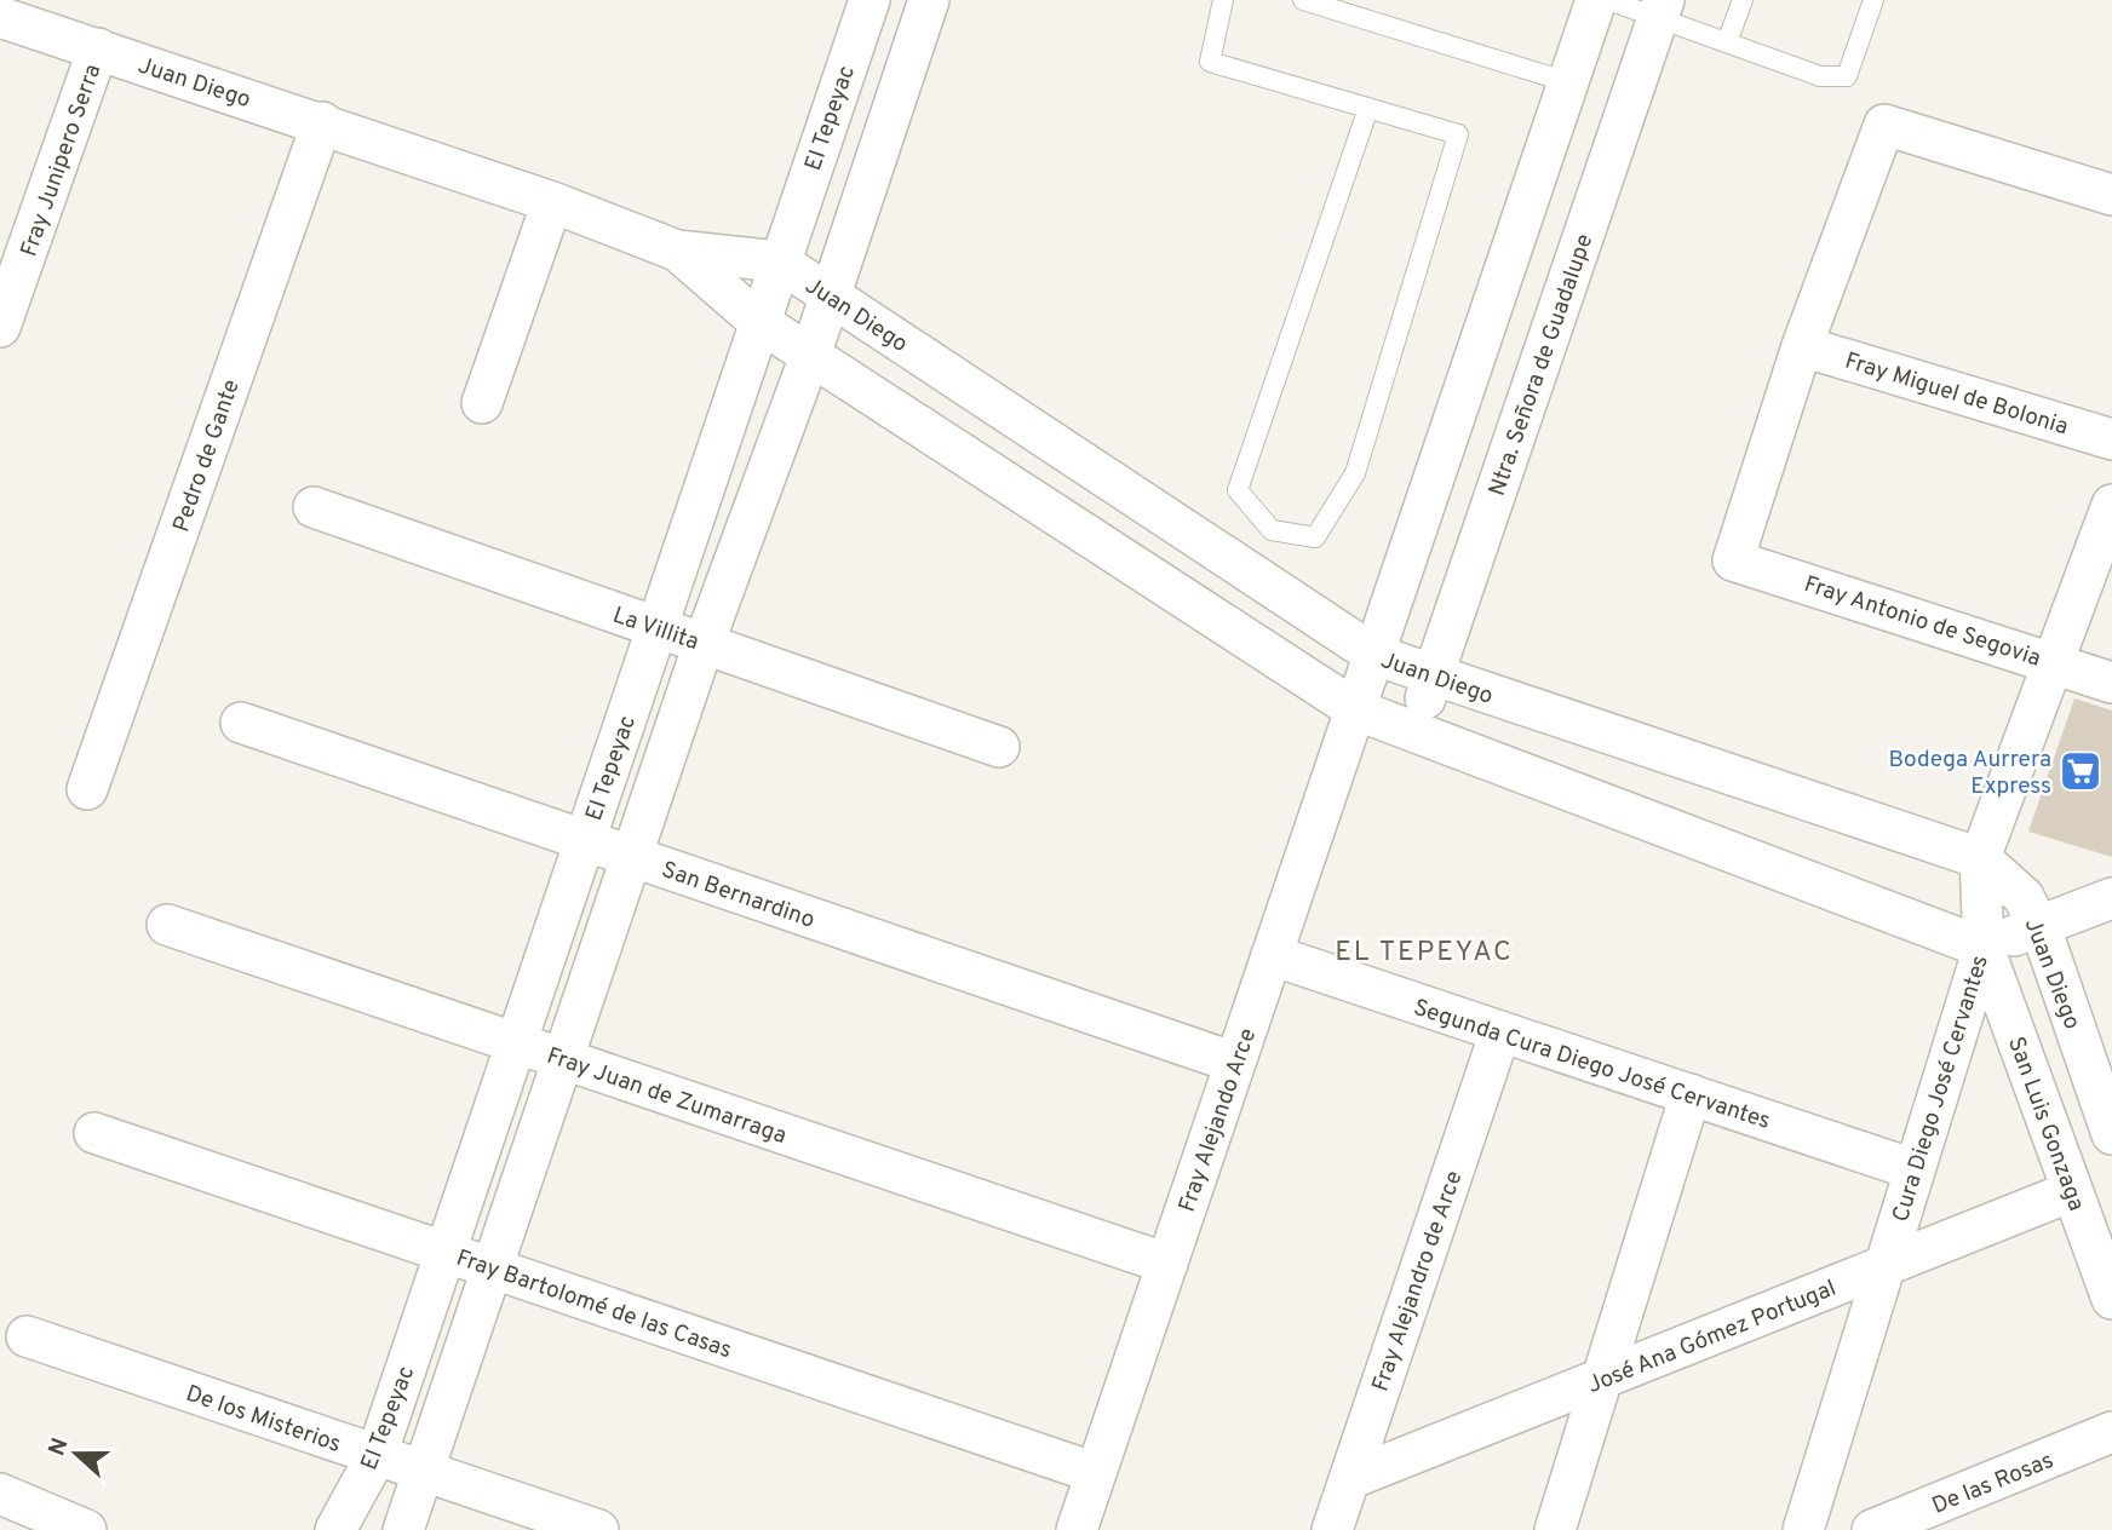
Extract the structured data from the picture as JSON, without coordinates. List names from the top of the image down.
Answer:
{
  "streets": {
    "street": [
      "Juan Diego",
      "El Tepeyac",
      "Fray Junipero Serra",
      "Ntra. Señora de Guadalupe",
      "Fray Miguel de Bolonia",
      "Pedro de Gante",
      "Fray Antonio de Segovia",
      "La Villita",
      "San Bernardino",
      "Segunda Cura Diego José Cervantes",
      "Cura Diego José Cervantes",
      "Fray Juan de Zumarraga",
      "Fray Alejando Arce",
      "San Luis Gonzaga",
      "Fray Alejandro de Arce",
      "Fray Bartolomé de las Casas",
      "José Ana Gómez Portugal",
      "De los Misterios",
      "De las Rosas"
    ]
  },
  "crossings": [
    ["Juan Diego", "El Tepeyac"],
    ["Juan Diego", "Fray Junipero Serra"],
    ["Juan Diego", "Ntra. Señora de Guadalupe"],
    ["Juan Diego", "Pedro de Gante"],
    ["Juan Diego", "Cura Diego José Cervantes"],
    ["Juan Diego", "Fray Alejando Arce"],
    ["Juan Diego", "San Luis Gonzaga"],
    ["El Tepeyac", "La Villita"],
    ["El Tepeyac", "San Bernardino"],
    ["El Tepeyac", "Fray Juan de Zumarraga"],
    ["El Tepeyac", "Fray Bartolomé de las Casas"],
    ["El Tepeyac", "De los Misterios"],
    ["Fray Miguel de Bolonia", "Fray Antonio de Segovia"],
    ["Fray Antonio de Segovia", "Cura Diego José Cervantes"],
    ["San Bernardino", "Fray Alejando Arce"],
    ["Segunda Cura Diego José Cervantes", "Cura Diego José Cervantes"],
    ["Segunda Cura Diego José Cervantes", "Fray Alejando Arce"],
    ["Segunda Cura Diego José Cervantes", "Fray Alejandro de Arce"],
    ["Cura Diego José Cervantes", "San Luis Gonzaga"],
    ["Cura Diego José Cervantes", "José Ana Gómez Portugal"],
    ["Fray Juan de Zumarraga", "Fray Alejando Arce"],
    ["Fray Alejando Arce", "Fray Bartolomé de las Casas"],
    ["San Luis Gonzaga", "José Ana Gómez Portugal"],
    ["Fray Alejandro de Arce", "José Ana Gómez Portugal"]
  ],
  "districts": ["EL TEPEYAC"],
  "places": {
    "supermarket": ["Bodega Aurrera Express"]
  },
  "north": "left"
}
